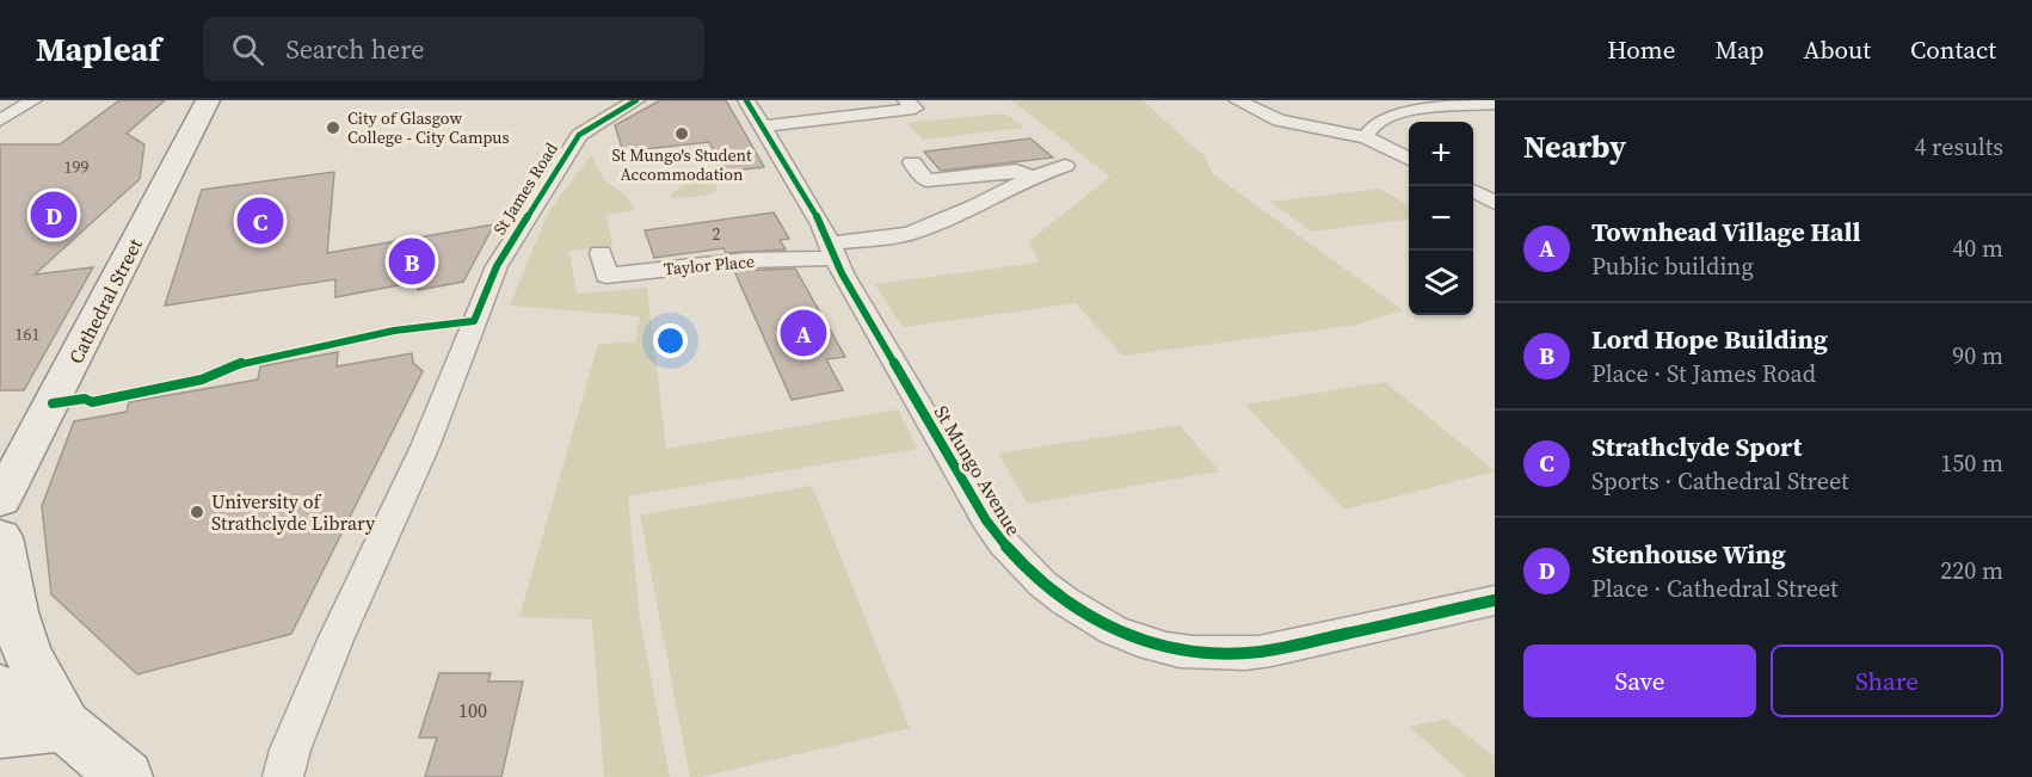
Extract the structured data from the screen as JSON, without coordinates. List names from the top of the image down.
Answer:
{
  "streets": {
    "street": [
      "St James Road",
      "Taylor Place",
      "Cathedral Street",
      "St Mungo Avenue"
    ]
  },
  "crossings": [
    ["Taylor Place", "St Mungo Avenue"]
  ],
  "places": ["City of Glasgow College - City Campus", "St Mungo's Student Accommodation", "University of Strathclyde Library"],
  "house_numbers": [
    "199",
    "2",
    "161",
    "100"
  ],
  "page": {
    "header": "Mapleaf",
    "search": "Search here",
    "nav": [
      "Home",
      "Map",
      "About",
      "Contact"
    ],
    "heading": ["Nearby", "4 results"],
    "map_buttons": ["+", "−"],
    "pins": [
      "D",
      "C",
      "B",
      "A"
    ],
    "list": [
      {
        "mark": "A",
        "name": "Townhead Village Hall",
        "note": "Public building",
        "value": "40 m"
      },
      {
        "mark": "B",
        "name": "Lord Hope Building",
        "note": "Place · St James Road",
        "value": "90 m"
      },
      {
        "mark": "C",
        "name": "Strathclyde Sport",
        "note": "Sports · Cathedral Street",
        "value": "150 m"
      },
      {
        "mark": "D",
        "name": "Stenhouse Wing",
        "note": "Place · Cathedral Street",
        "value": "220 m"
      }
    ],
    "buttons": ["Save", "Share"]
  }
}
